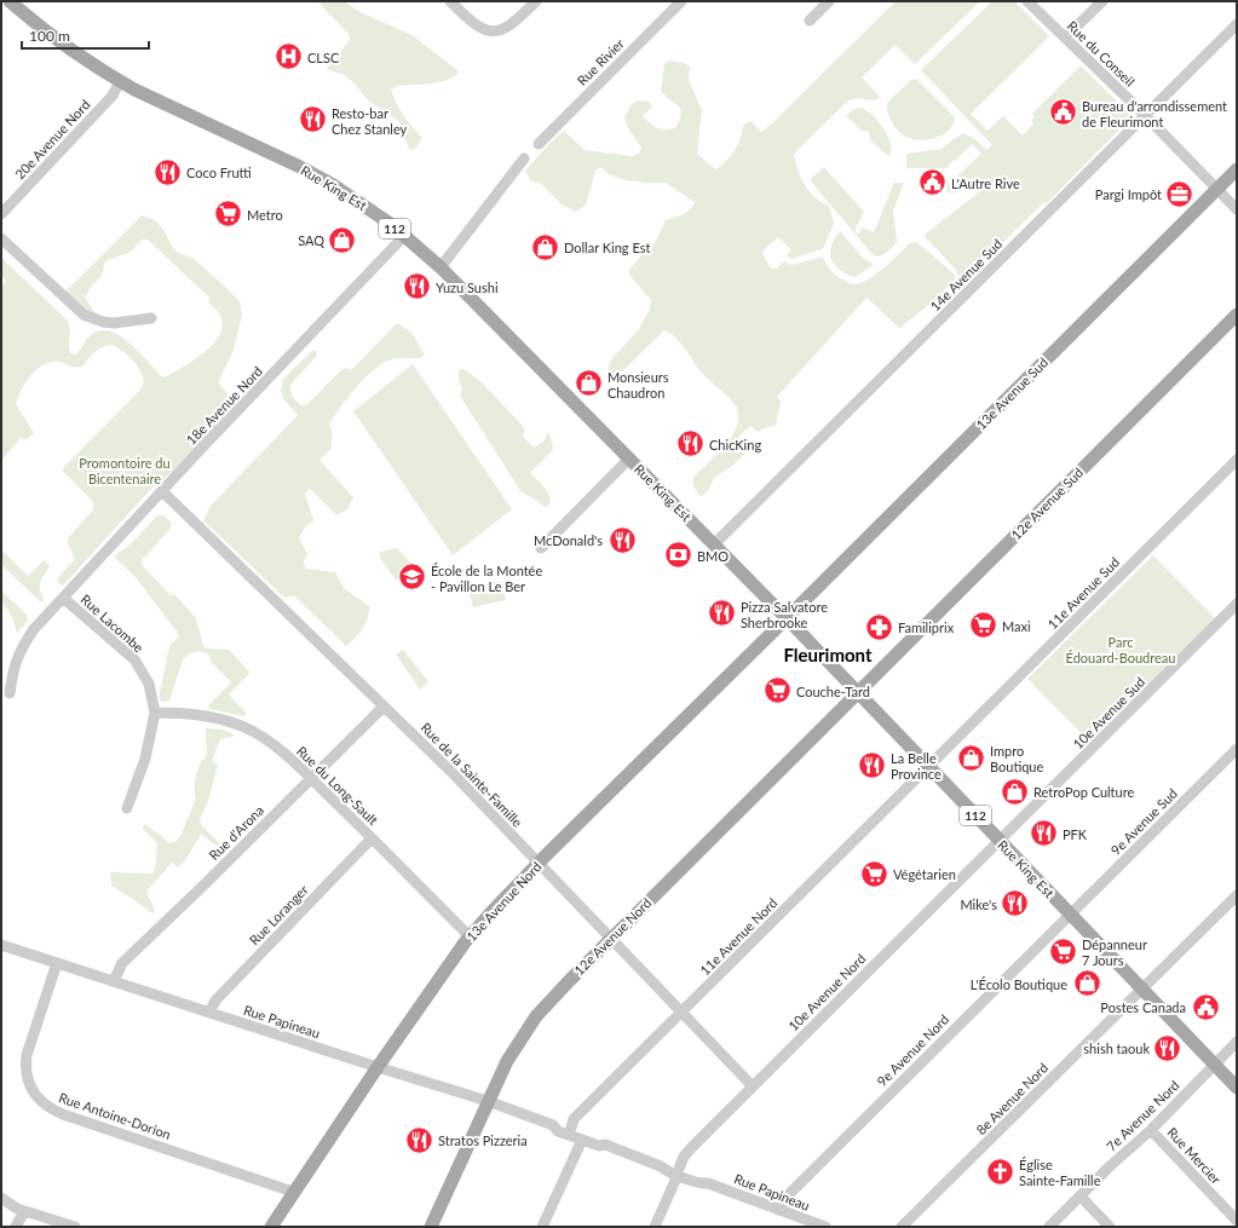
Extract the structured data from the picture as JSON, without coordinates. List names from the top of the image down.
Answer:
{
  "streets": {
    "main road": [
      "Rue King Est",
      "112",
      "13e Avenue Sud",
      "12e Avenue Sud",
      "13e Avenue Nord",
      "12e Avenue Nord"
    ],
    "street": [
      "Rue du Conseil",
      "Rue Rivier",
      "20e Avenue Nord",
      "14e Avenue Sud",
      "18e Avenue Nord",
      "11e Avenue Sud",
      "Rue Lacombe",
      "10e Avenue Sud",
      "Rue de la Sainte-Famille",
      "Rue du Long-Sault",
      "9e Avenue Sud",
      "Rue d'Arona",
      "Rue Loranger",
      "11e Avenue Nord",
      "10e Avenue Nord",
      "Rue Papineau",
      "9e Avenue Nord",
      "8e Avenue Nord",
      "Rue Antoine-Dorion",
      "7e Avenue Nord",
      "Rue Mercier"
    ]
  },
  "crossings": [
    ["Rue du Conseil", "14e Avenue Sud"],
    ["Rue du Conseil", "13e Avenue Sud"],
    ["20e Avenue Nord", "Rue King Est"],
    ["Rue King Est", "14e Avenue Sud"],
    ["Rue King Est", "13e Avenue Sud"],
    ["Rue King Est", "18e Avenue Nord"],
    ["Rue King Est", "12e Avenue Sud"],
    ["Rue King Est", "11e Avenue Sud"],
    ["Rue King Est", "10e Avenue Sud"],
    ["Rue King Est", "9e Avenue Sud"],
    ["Rue King Est", "13e Avenue Nord"],
    ["Rue King Est", "12e Avenue Nord"],
    ["Rue King Est", "11e Avenue Nord"],
    ["Rue King Est", "10e Avenue Nord"],
    ["Rue King Est", "9e Avenue Nord"],
    ["Rue King Est", "8e Avenue Nord"],
    ["Rue King Est", "7e Avenue Nord"],
    ["13e Avenue Sud", "13e Avenue Nord"],
    ["18e Avenue Nord", "Rue Lacombe"],
    ["18e Avenue Nord", "Rue de la Sainte-Famille"],
    ["12e Avenue Sud", "12e Avenue Nord"],
    ["11e Avenue Sud", "11e Avenue Nord"],
    ["Rue Lacombe", "Rue du Long-Sault"],
    ["10e Avenue Sud", "10e Avenue Nord"],
    ["Rue de la Sainte-Famille", "Rue d'Arona"],
    ["Rue de la Sainte-Famille", "13e Avenue Nord"],
    ["Rue de la Sainte-Famille", "12e Avenue Nord"],
    ["Rue de la Sainte-Famille", "11e Avenue Nord"],
    ["Rue de la Sainte-Famille", "10e Avenue Nord"],
    ["Rue du Long-Sault", "Rue d'Arona"],
    ["Rue du Long-Sault", "13e Avenue Nord"],
    ["Rue du Long-Sault", "Rue Loranger"],
    ["9e Avenue Sud", "9e Avenue Nord"],
    ["Rue d'Arona", "Rue Papineau"],
    ["13e Avenue Nord", "Rue Papineau"],
    ["13e Avenue Nord", "Rue Antoine-Dorion"],
    ["Rue Loranger", "Rue Papineau"],
    ["12e Avenue Nord", "Rue Papineau"],
    ["11e Avenue Nord", "Rue Papineau"],
    ["10e Avenue Nord", "Rue Papineau"],
    ["Rue Papineau", "9e Avenue Nord"],
    ["Rue Papineau", "Rue Antoine-Dorion"],
    ["7e Avenue Nord", "Rue Mercier"]
  ],
  "districts": ["Fleurimont"],
  "parks": ["Promontoire du Bicentenaire", "Parc Édouard-Boudreau"],
  "places": {
    "hospital": ["CLSC"],
    "public building": ["Bureau d'arrondissement de Fleurimont", "L'Autre Rive", "Postes Canada"],
    "restaurant": [
      "Resto-bar Chez Stanley",
      "Coco Frutti",
      "Yuzu Sushi",
      "ChicKing",
      "McDonald's",
      "Pizza Salvatore Sherbrooke",
      "La Belle Province",
      "PFK",
      "Mike's",
      "shish taouk",
      "Stratos Pizzeria"
    ],
    "office": ["Pargi Impôt"],
    "supermarket": [
      "Metro",
      "Maxi",
      "Couche-Tard",
      "Végétarien",
      "Dépanneur 7 Jours"
    ],
    "shop": [
      "SAQ",
      "Dollar King Est",
      "Monsieurs Chaudron",
      "Impro Boutique",
      "RetroPop Culture",
      "L'Écolo Boutique"
    ],
    "bank": ["BMO"],
    "school or university": ["École de la Montée - Pavillon Le Ber"],
    "pharmacy": ["Familiprix"],
    "church": ["Église Sainte-Famille"]
  },
  "scale_bar": "100 m"
}
